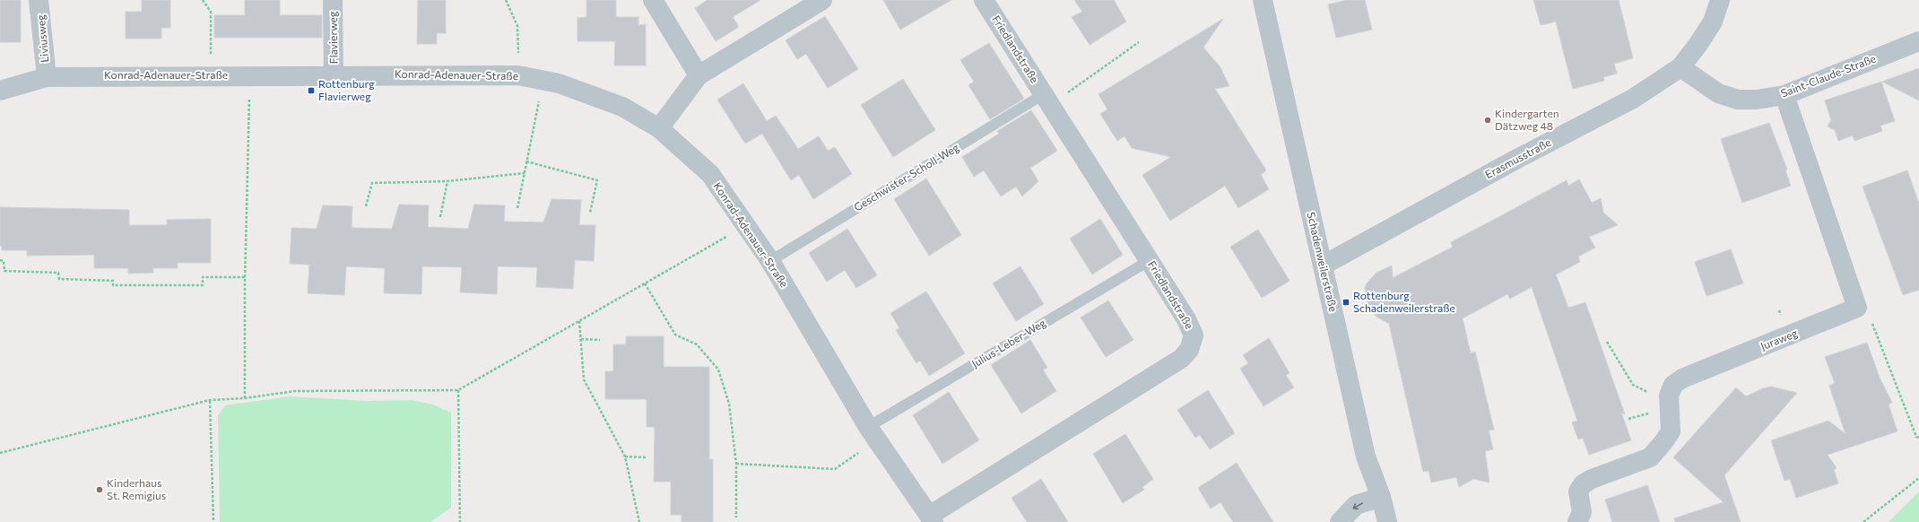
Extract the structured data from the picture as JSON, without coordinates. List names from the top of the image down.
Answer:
{
  "streets": {
    "street": [
      "Flavierweg",
      "Liviusweg",
      "Friedlandstraße",
      "Konrad-Adenauer-Straße",
      "Saint-Claude-Straße",
      "Erasmusstraße",
      "Schadenweilerstraße",
      "Juraweg"
    ],
    "lane": ["Geschwister-Scholl-Weg", "Julius-Leber-Weg"]
  },
  "crossings": [
    ["Flavierweg", "Konrad-Adenauer-Straße"],
    ["Liviusweg", "Konrad-Adenauer-Straße"],
    ["Friedlandstraße", "Konrad-Adenauer-Straße"],
    ["Friedlandstraße", "Geschwister-Scholl-Weg"],
    ["Friedlandstraße", "Julius-Leber-Weg"],
    ["Konrad-Adenauer-Straße", "Geschwister-Scholl-Weg"],
    ["Konrad-Adenauer-Straße", "Julius-Leber-Weg"],
    ["Saint-Claude-Straße", "Erasmusstraße"],
    ["Erasmusstraße", "Schadenweilerstraße"]
  ],
  "places": {
    "transit": ["Rottenburg Flavierweg", "Rottenburg Schadenweilerstraße"],
    "other": ["Kindergarten Dätzweg 48", "Kinderhaus St. Remigius"]
  }
}
